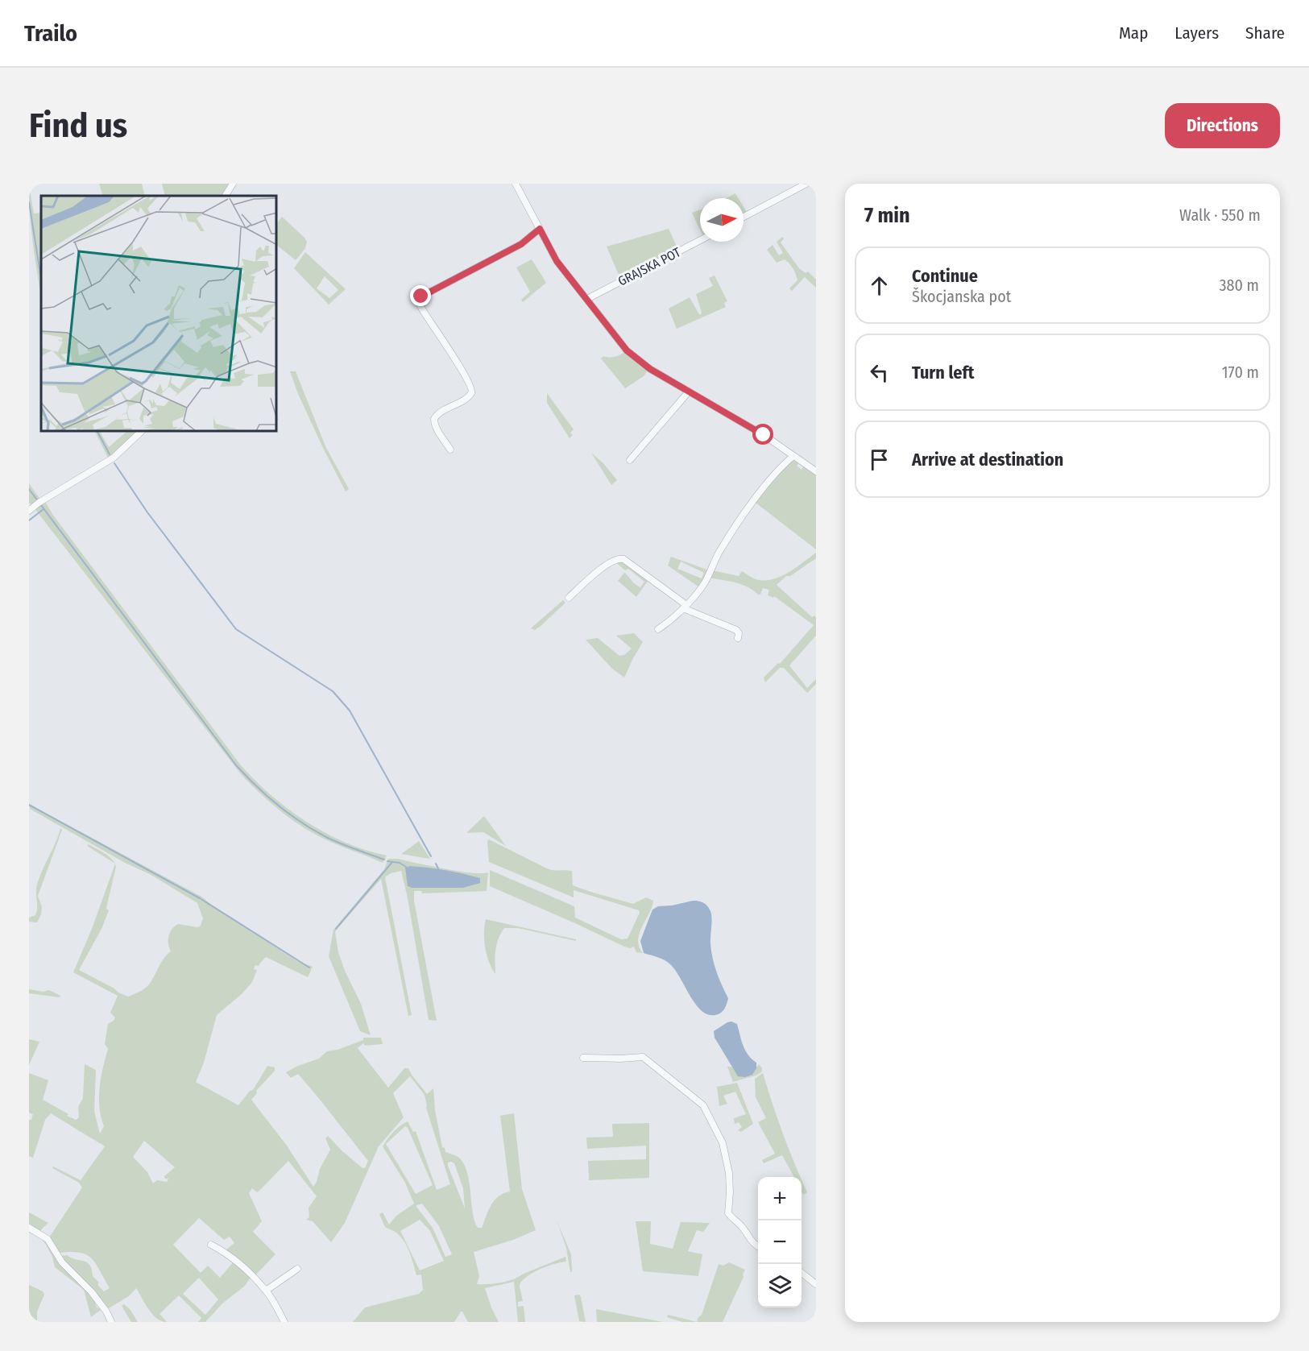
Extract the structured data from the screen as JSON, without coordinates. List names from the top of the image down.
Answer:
{
  "streets": {
    "street": ["GRAJSKA POT"]
  },
  "north": "right",
  "page": {
    "header": "Trailo",
    "nav": ["Map", "Layers", "Share"],
    "buttons": "Directions",
    "title": "Find us",
    "heading": ["7 min", "Walk · 550 m"],
    "list": [
      ["Continue", "Škocjanska pot", "380 m"],
      ["Turn left", "170 m"],
      "Arrive at destination"
    ],
    "map_buttons": ["+", "−"]
  }
}
